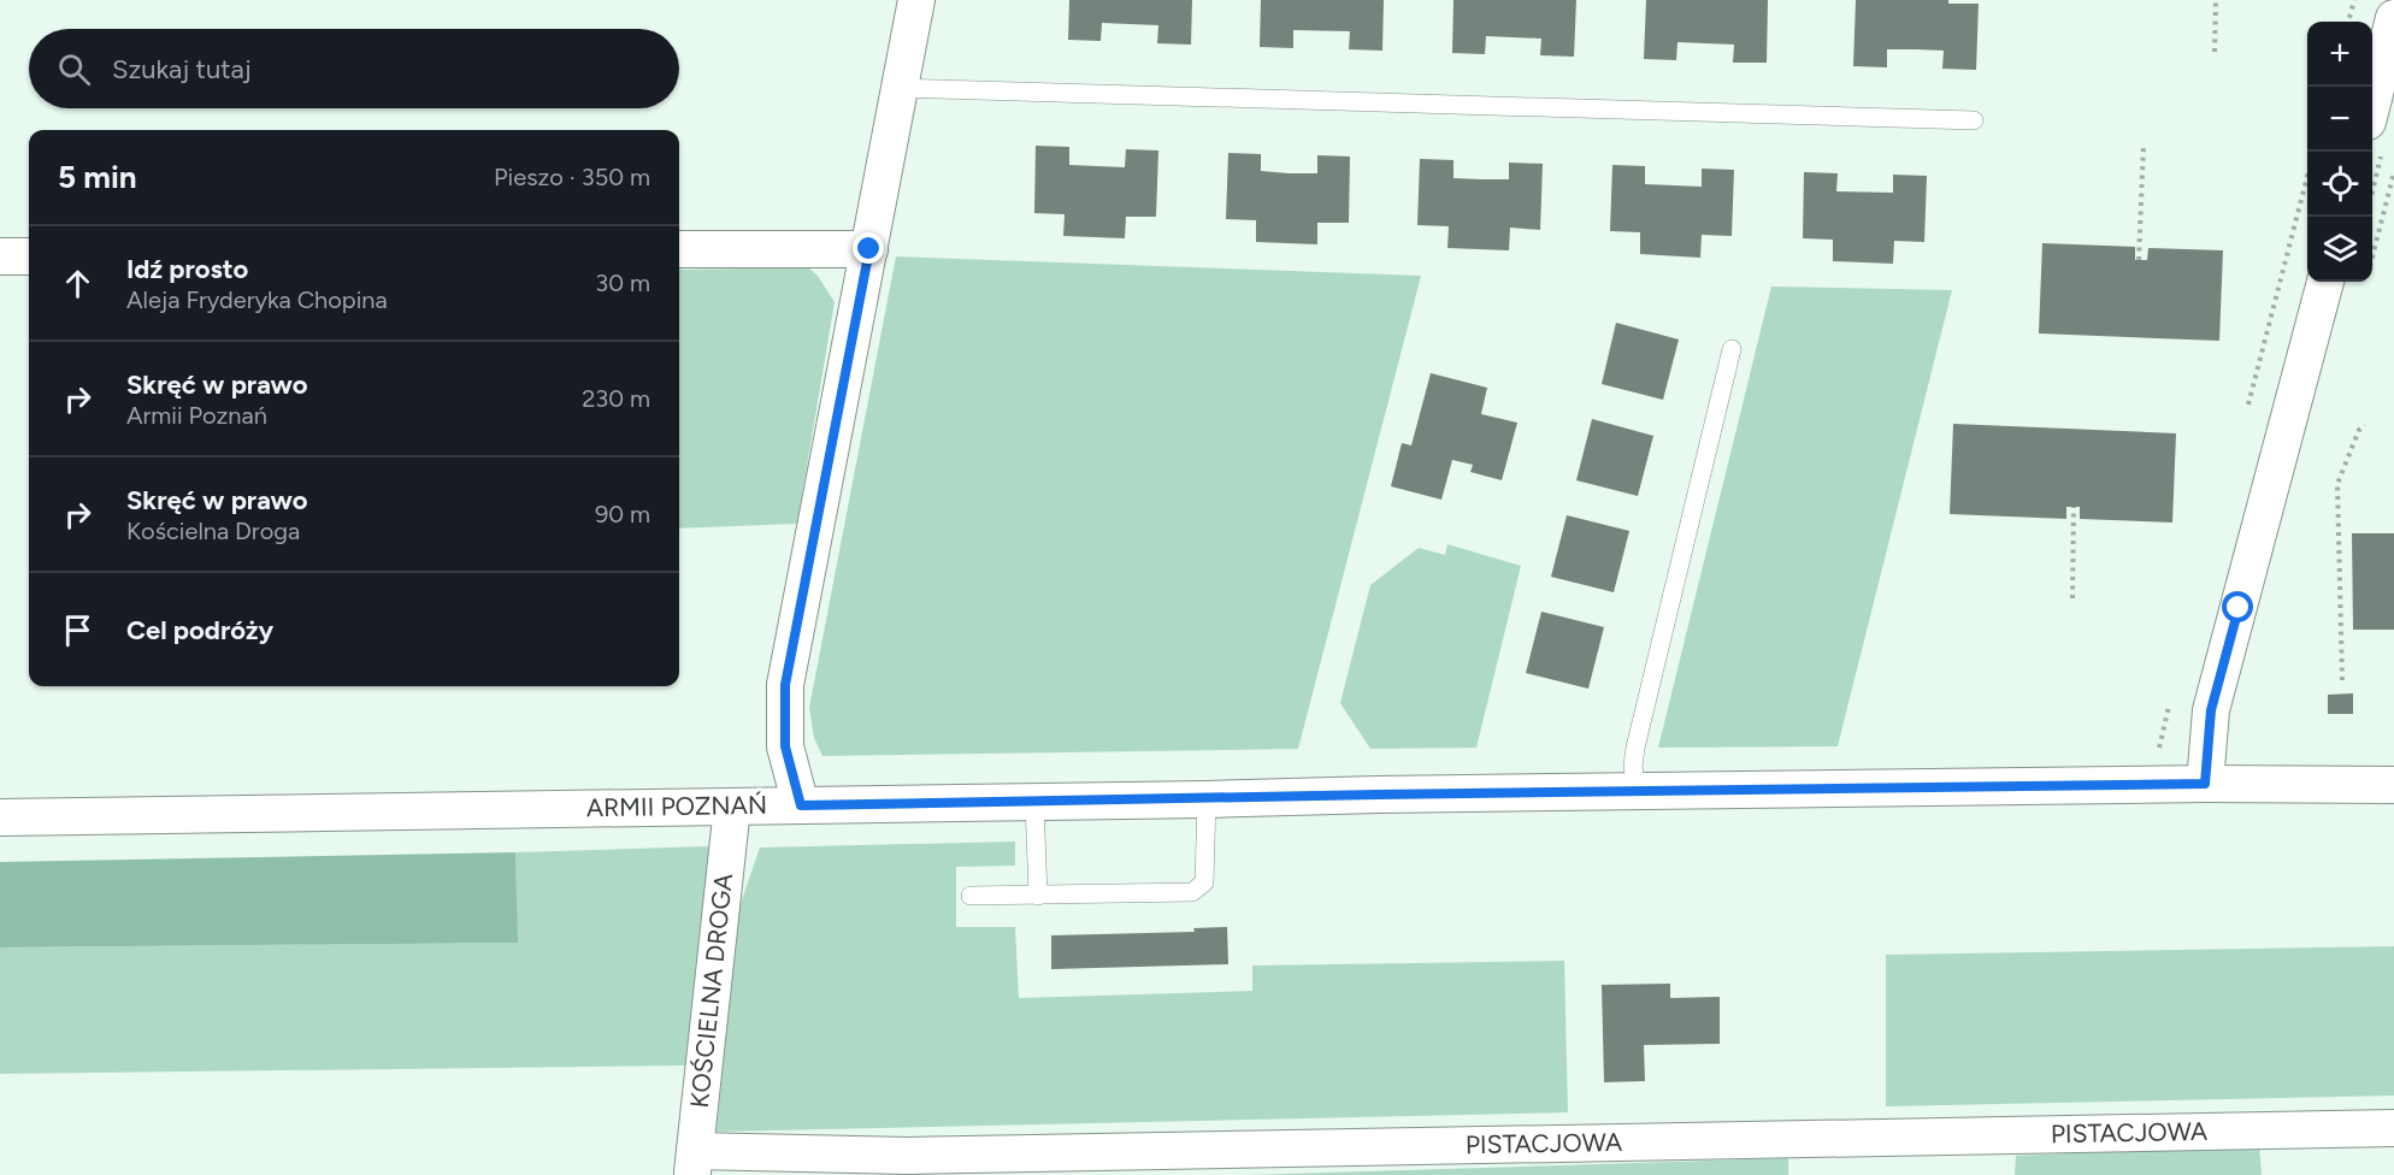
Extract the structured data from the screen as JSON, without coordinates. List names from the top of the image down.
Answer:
{
  "streets": {
    "street": ["ARMII POZNAŃ", "KOŚCIELNA DROGA", "PISTACJOWA"]
  },
  "crossings": [
    ["ARMII POZNAŃ", "KOŚCIELNA DROGA"],
    ["KOŚCIELNA DROGA", "PISTACJOWA"]
  ],
  "page": {
    "map_buttons": ["+", "−"],
    "search": "Szukaj tutaj",
    "heading": ["5 min", "Pieszo · 350 m"],
    "list": [
      ["Idź prosto", "Aleja Fryderyka Chopina", "30 m"],
      ["Skręć w prawo", "Armii Poznań", "230 m"],
      ["Skręć w prawo", "Kościelna Droga", "90 m"],
      "Cel podróży"
    ]
  }
}
